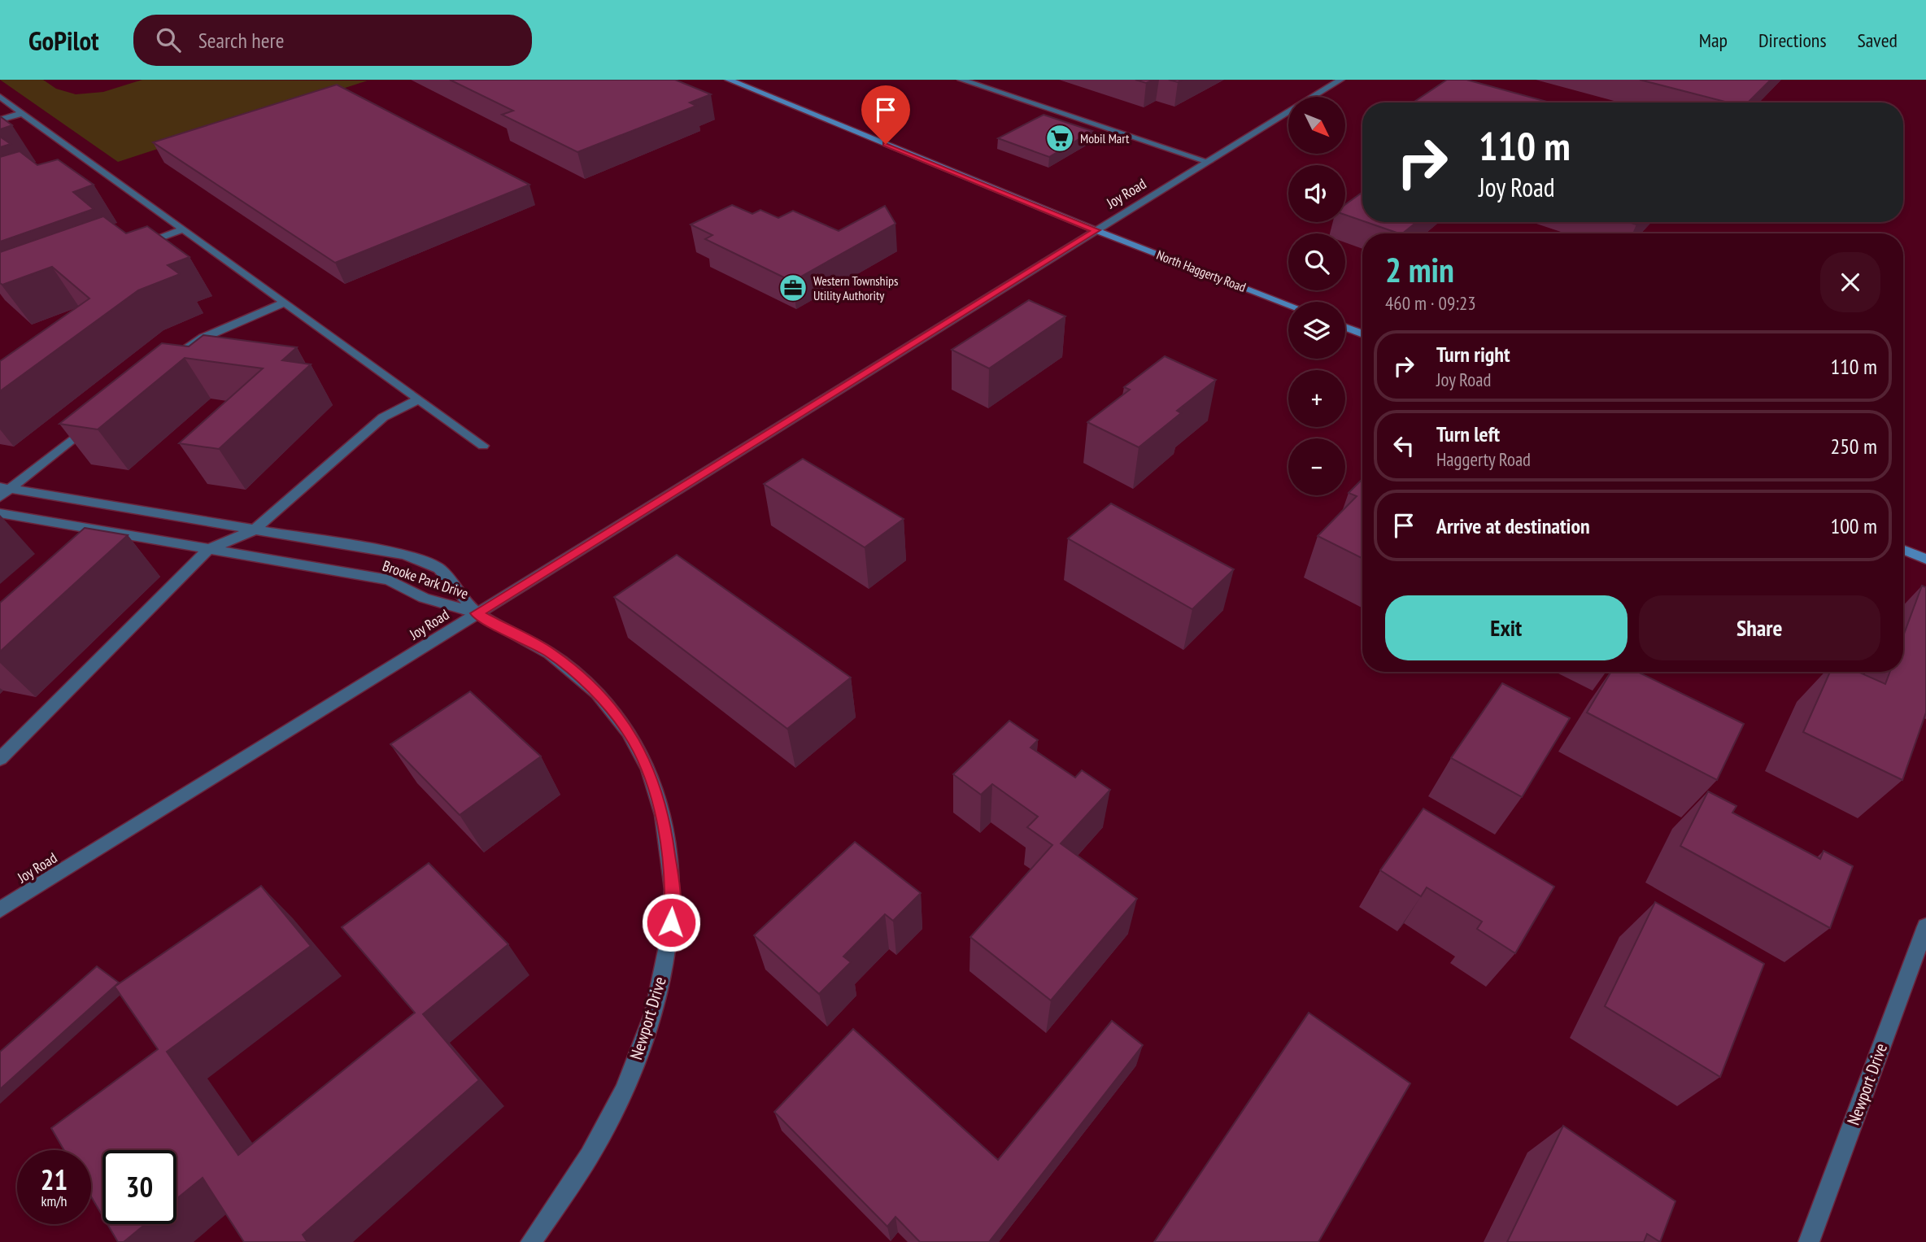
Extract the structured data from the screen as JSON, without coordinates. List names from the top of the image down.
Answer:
{
  "streets": {
    "main road": ["North Haggerty Road"],
    "street": ["Joy Road", "Brooke Park Drive", "Newport Drive"]
  },
  "crossings": [
    ["Joy Road", "North Haggerty Road"],
    ["Joy Road", "Brooke Park Drive"],
    ["Joy Road", "Newport Drive"],
    ["Brooke Park Drive", "Newport Drive"]
  ],
  "places": {
    "supermarket": ["Mobil Mart"],
    "office": ["Western Townships Utility Authority"]
  },
  "north": "bottom right",
  "page": {
    "header": "GoPilot",
    "search": "Search here",
    "nav": ["Map", "Directions", "Saved"],
    "map_buttons": ["+", "−"],
    "turn": ["110 m", "Joy Road"],
    "heading": ["2 min", "460 m · 09:23"],
    "list": [
      {
        "name": "Turn right",
        "note": "Joy Road",
        "value": "110 m"
      },
      {
        "name": "Turn left",
        "note": "Haggerty Road",
        "value": "250 m"
      },
      {
        "name": "Arrive at destination",
        "value": "100 m"
      }
    ],
    "buttons": ["Exit", "Share"],
    "speed": "21 km/h",
    "limit": "30"
  }
}
